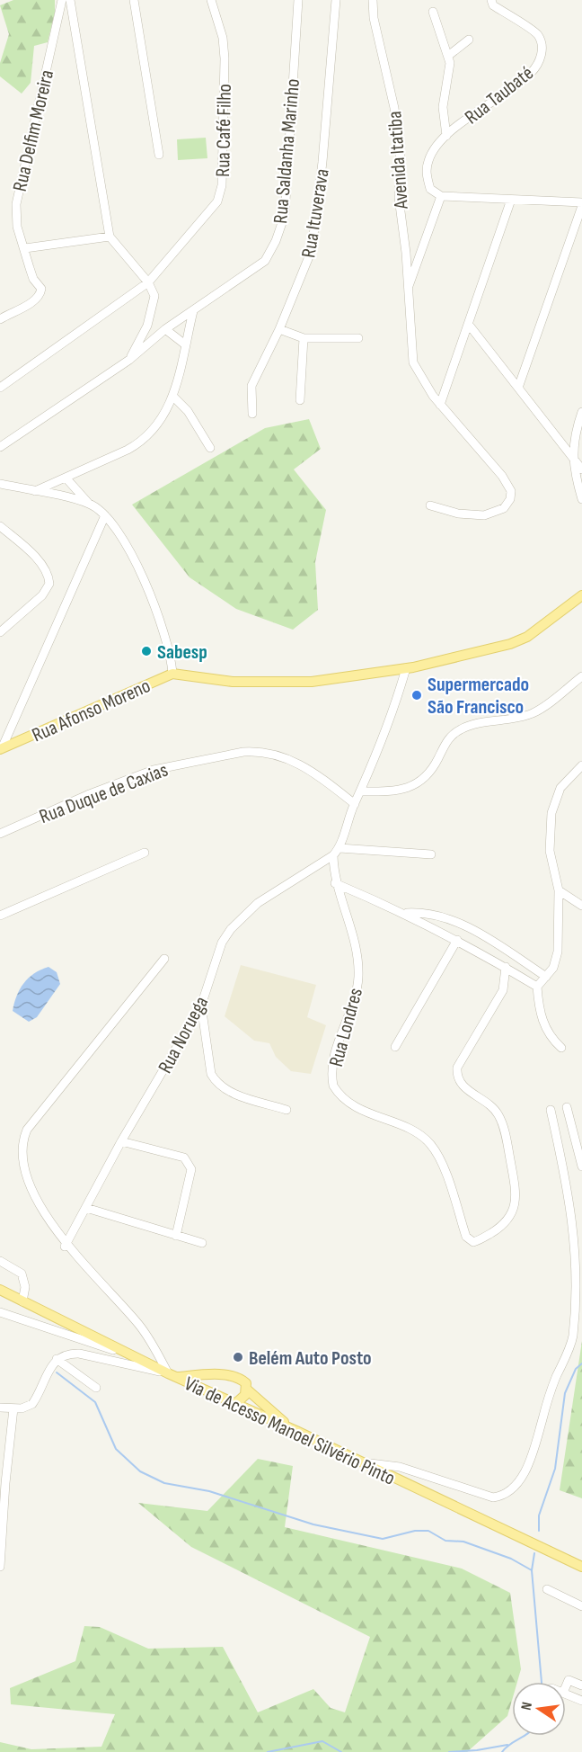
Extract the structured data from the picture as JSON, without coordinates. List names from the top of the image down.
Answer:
{
  "streets": {
    "main road": ["Rua Afonso Moreno", "Via de Acesso Manoel Silvério Pinto"],
    "street": [
      "Rua Taubaté",
      "Rua Delfim Moreira",
      "Rua Café Filho",
      "Rua Saldanha Marinho",
      "Avenida Itatiba",
      "Rua Ituverava",
      "Rua Duque de Caxias",
      "Rua Londres",
      "Rua Noruega"
    ]
  },
  "crossings": [
    ["Rua Londres", "Rua Noruega"]
  ],
  "places": ["Sabesp", "Supermercado São Francisco", "Belém Auto Posto"],
  "north": "left"
}
